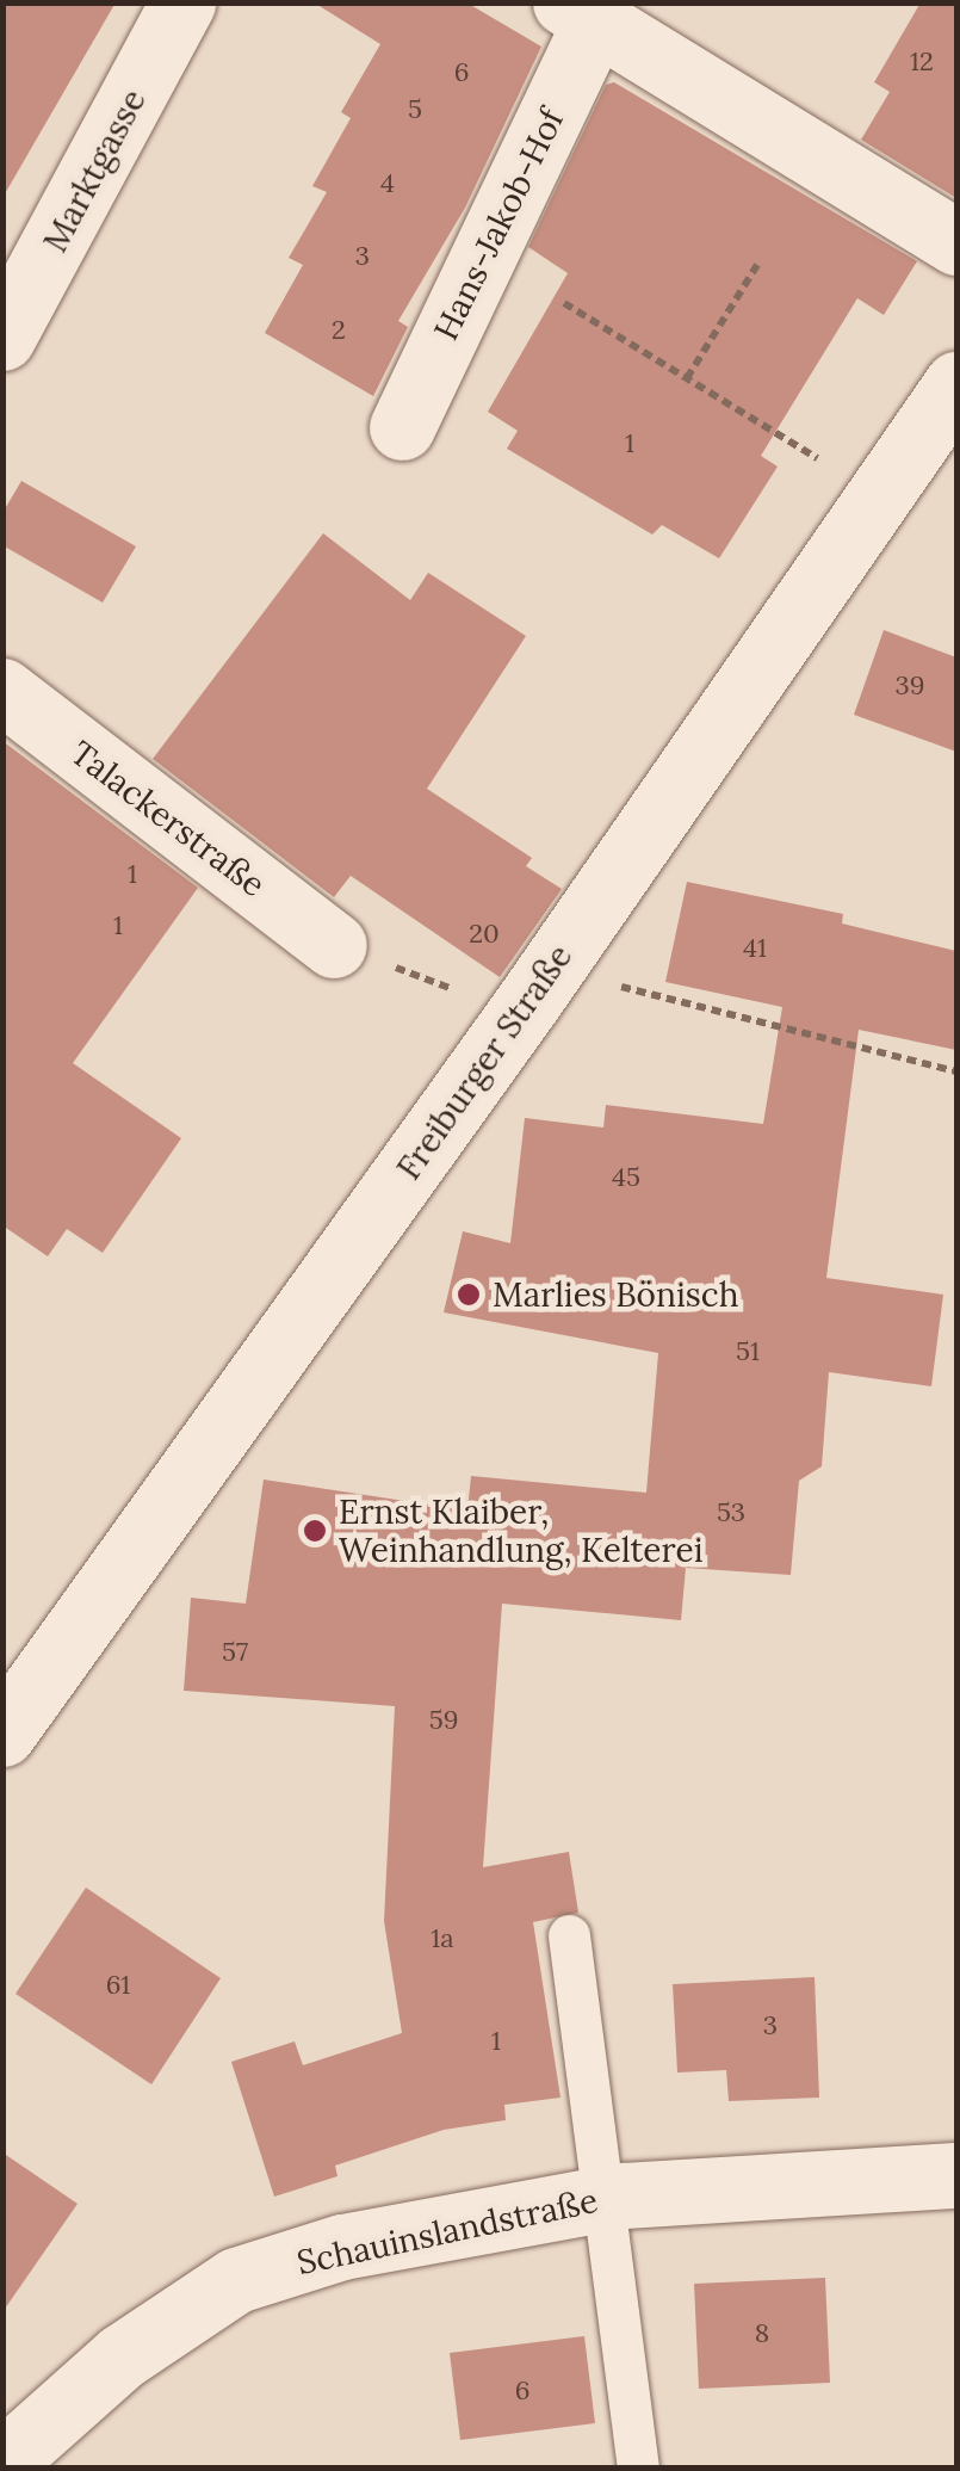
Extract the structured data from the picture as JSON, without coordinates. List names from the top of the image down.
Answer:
{
  "streets": {
    "street": [
      "Marktgasse",
      "Hans-Jakob-Hof",
      "Talackerstraße",
      "Freiburger Straße",
      "Schauinslandstraße"
    ]
  },
  "places": ["Marlies Bönisch", "Ernst Klaiber, Weinhandlung, Kelterei"],
  "house_numbers": [
    "12",
    "6",
    "5",
    "4",
    "3",
    "2",
    "1",
    "39",
    "1",
    "1",
    "20",
    "41",
    "45",
    "51",
    "53",
    "57",
    "59",
    "1a",
    "61",
    "3",
    "1",
    "8",
    "6"
  ]
}
